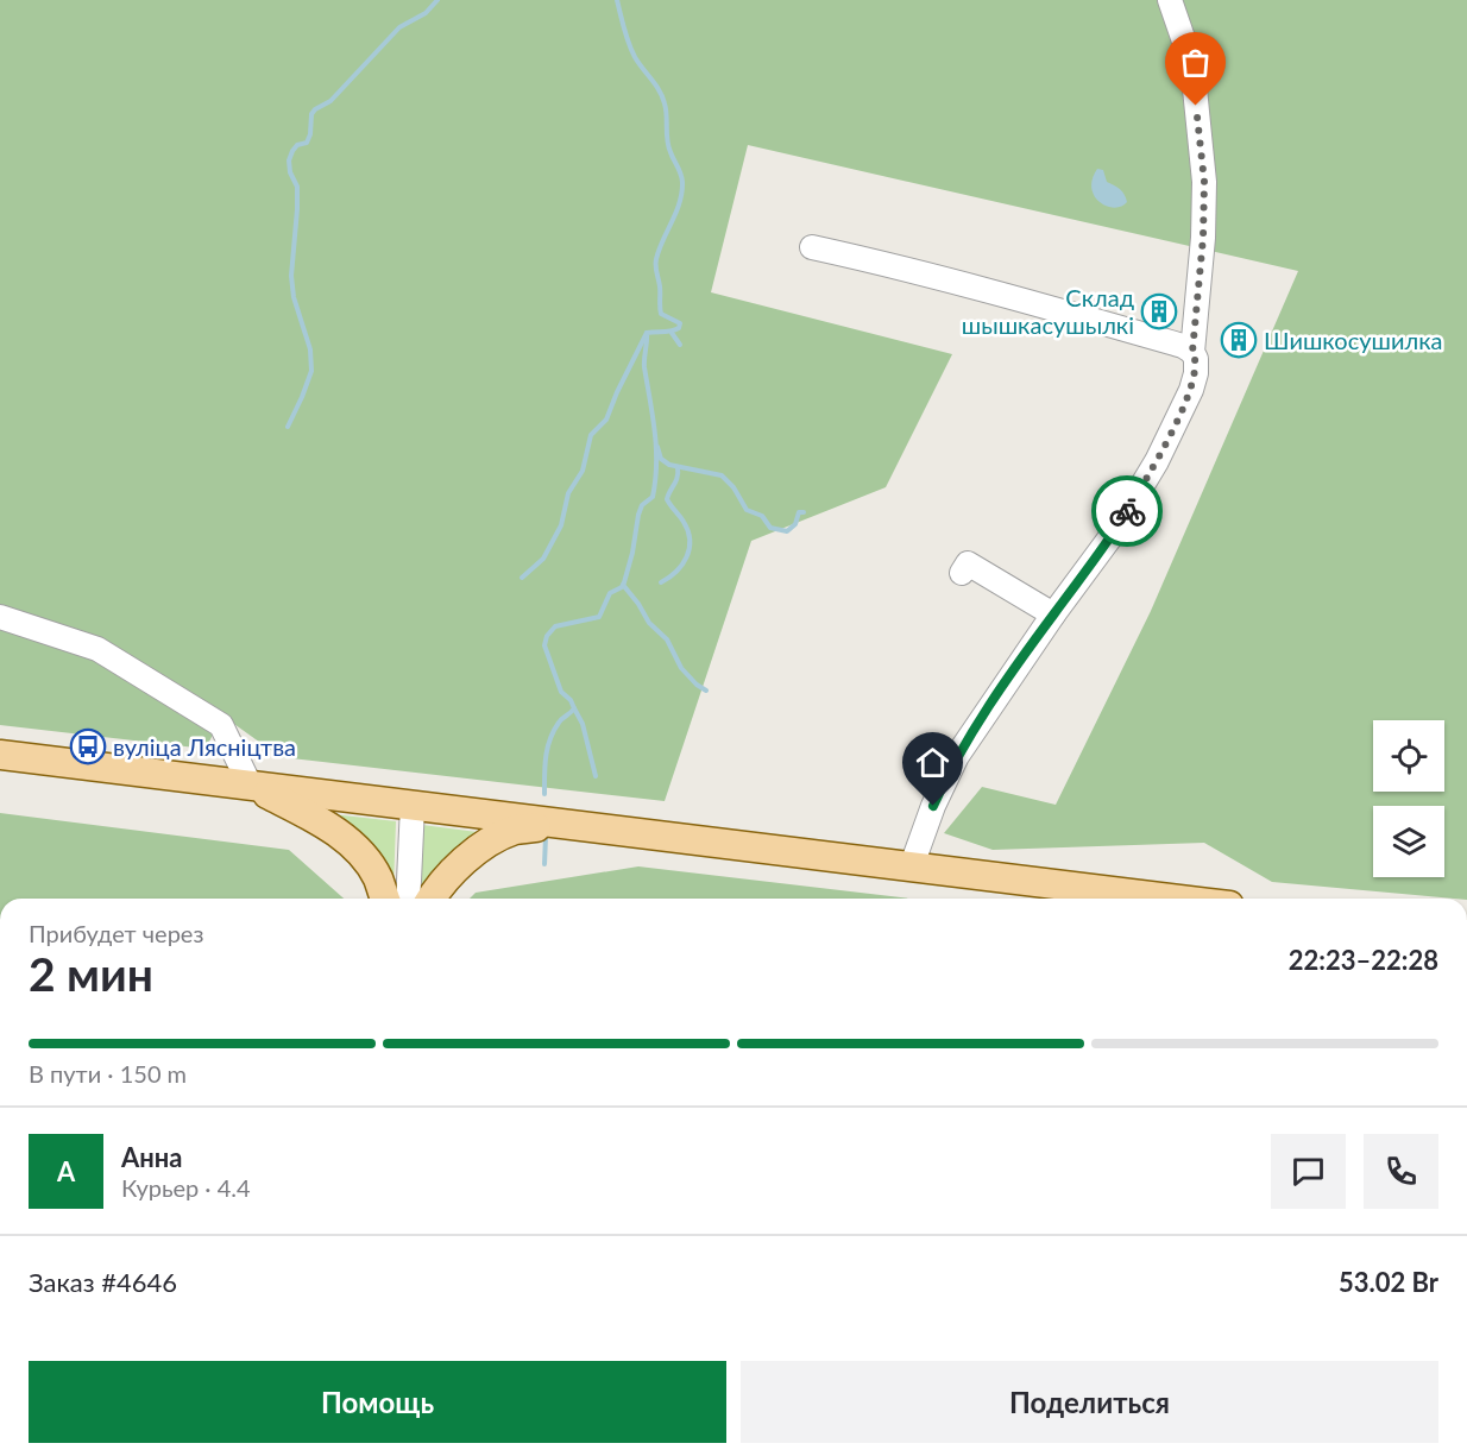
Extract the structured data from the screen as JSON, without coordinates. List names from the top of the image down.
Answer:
{
  "places": {
    "building": ["Склад шышкасушылкі", "Шишкосушилка"],
    "bus stop": ["вуліца Лясніцтва"]
  },
  "page": {
    "heading": ["2 мин", "Прибудет через", "22:23–22:28"],
    "panel": [
      "Анна",
      "Курьер · 4.4",
      "Заказ #4646",
      "53.02 Br"
    ],
    "bar": "В пути · 150 m",
    "round": "А",
    "buttons": ["Помощь", "Поделиться"]
  }
}
